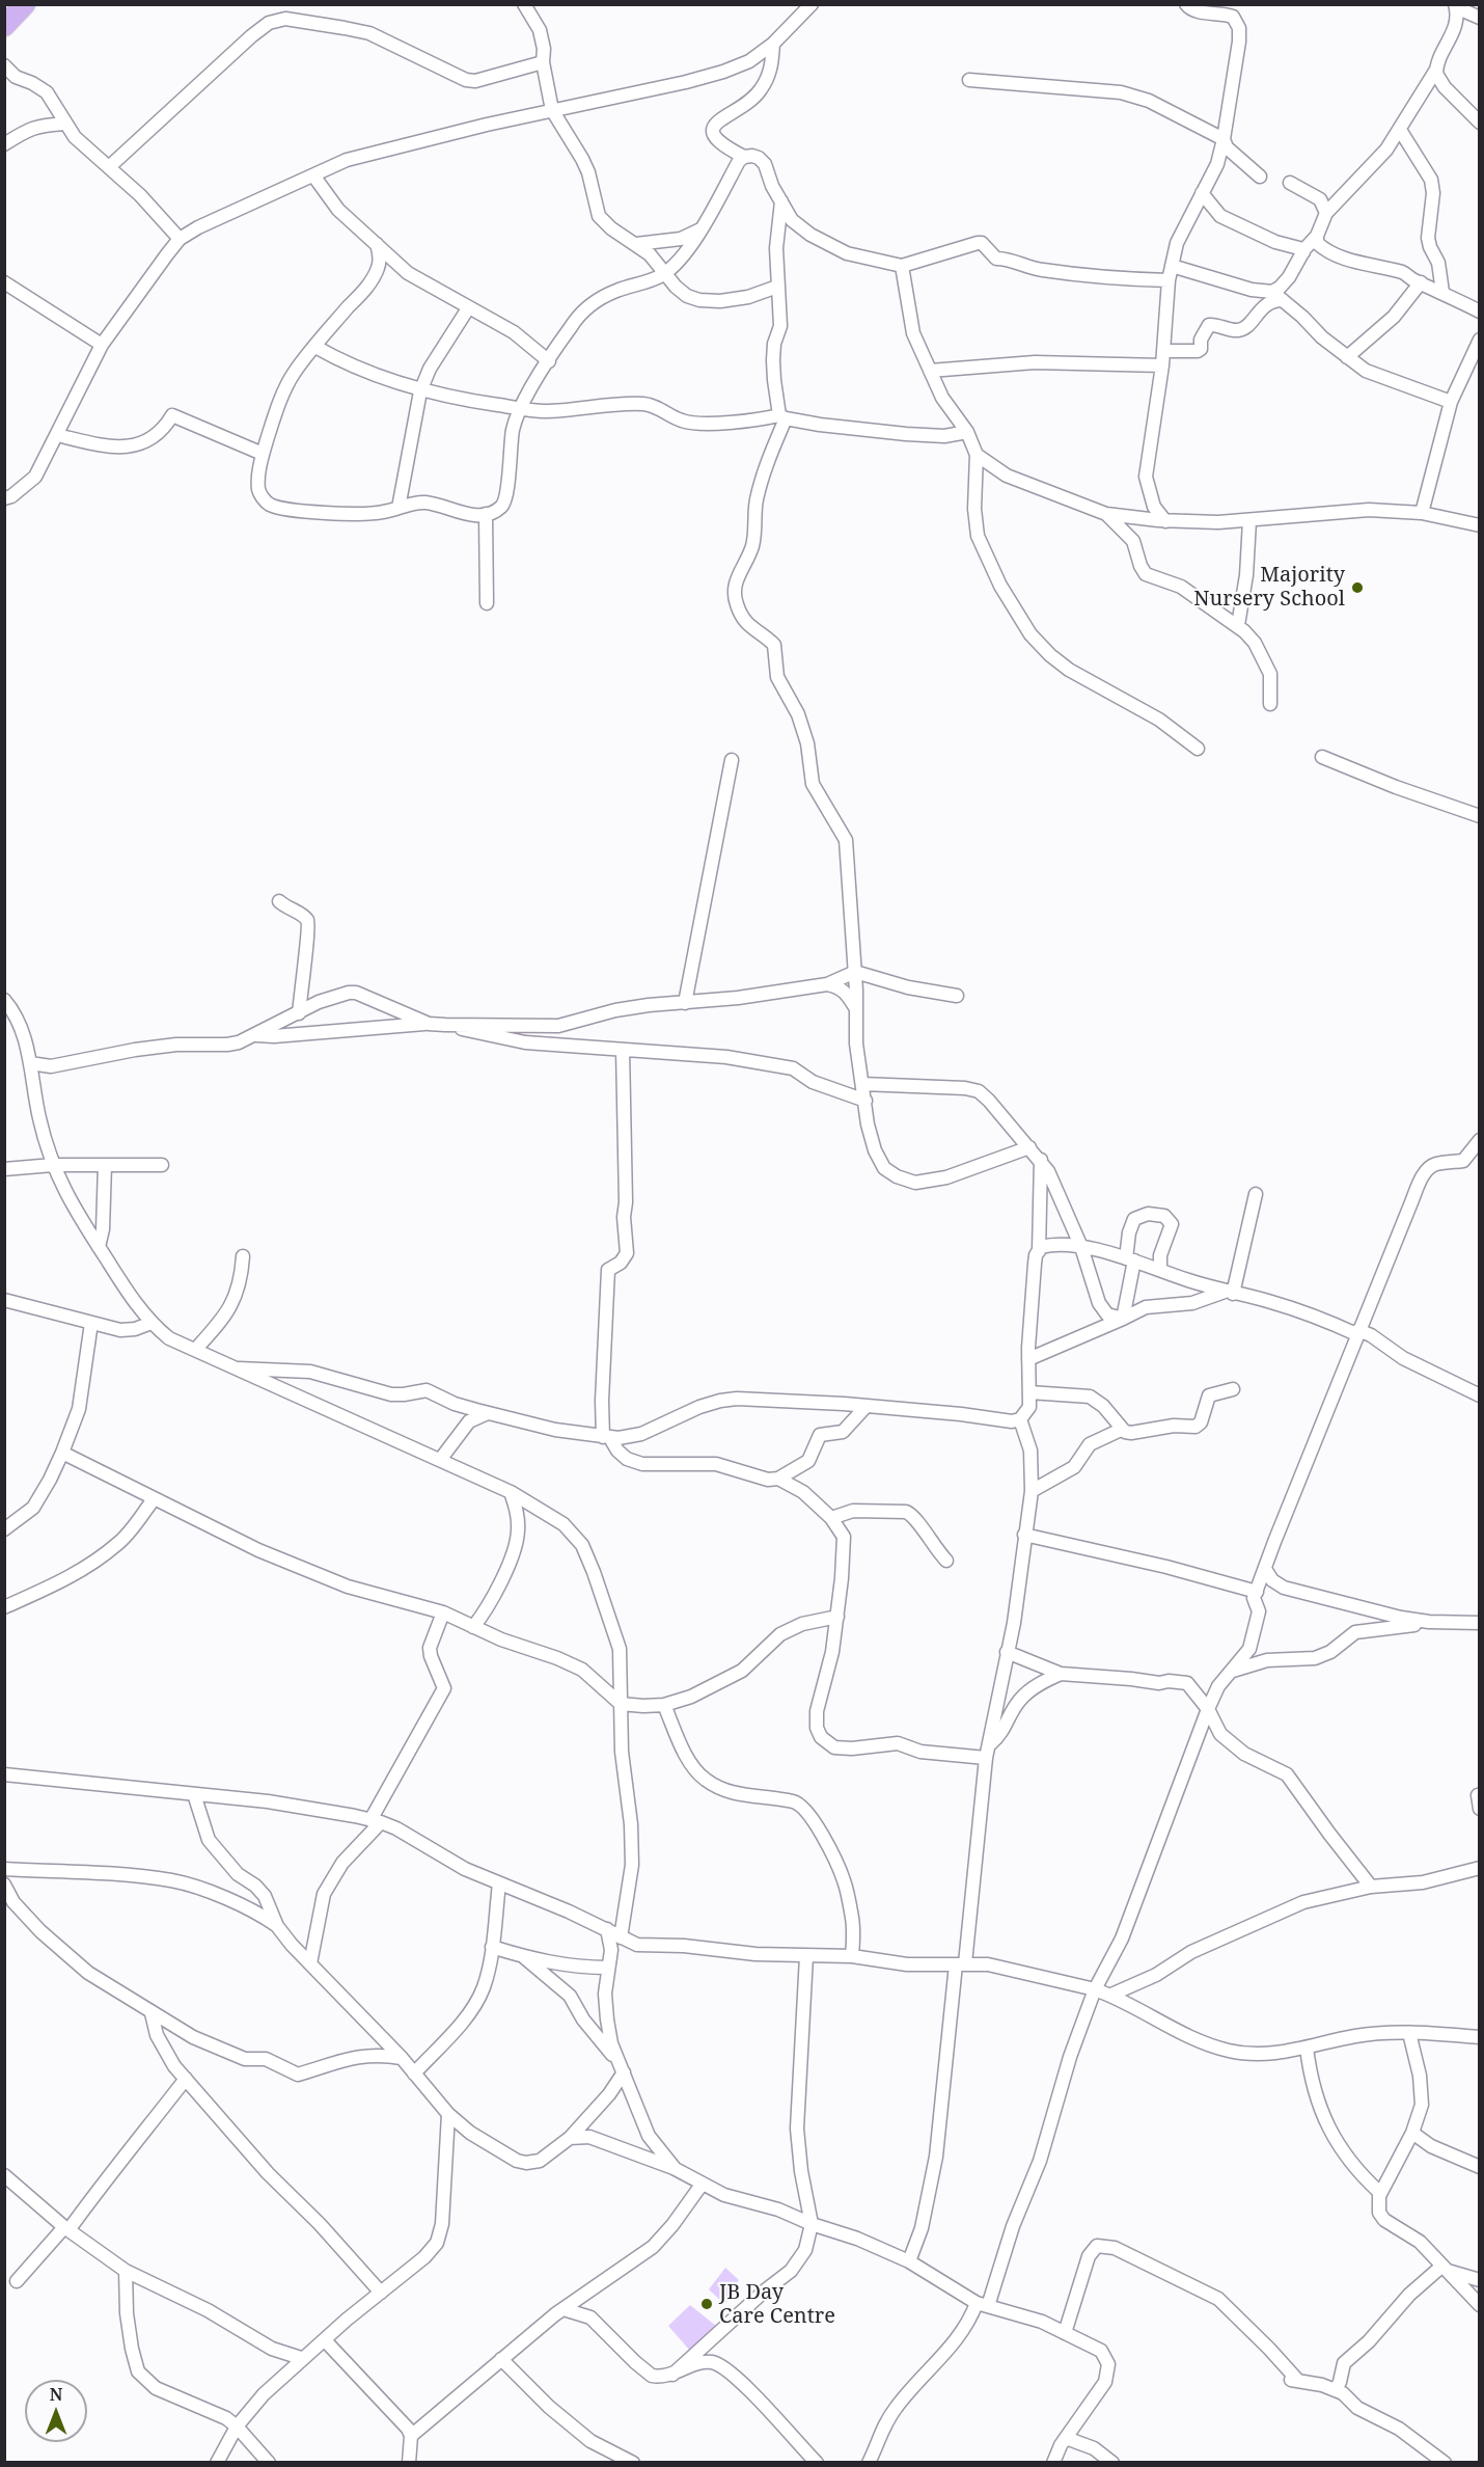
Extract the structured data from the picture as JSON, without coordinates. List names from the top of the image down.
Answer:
{
  "places": ["Majority Nursery School", "JB Day Care Centre"],
  "north": "top"
}
